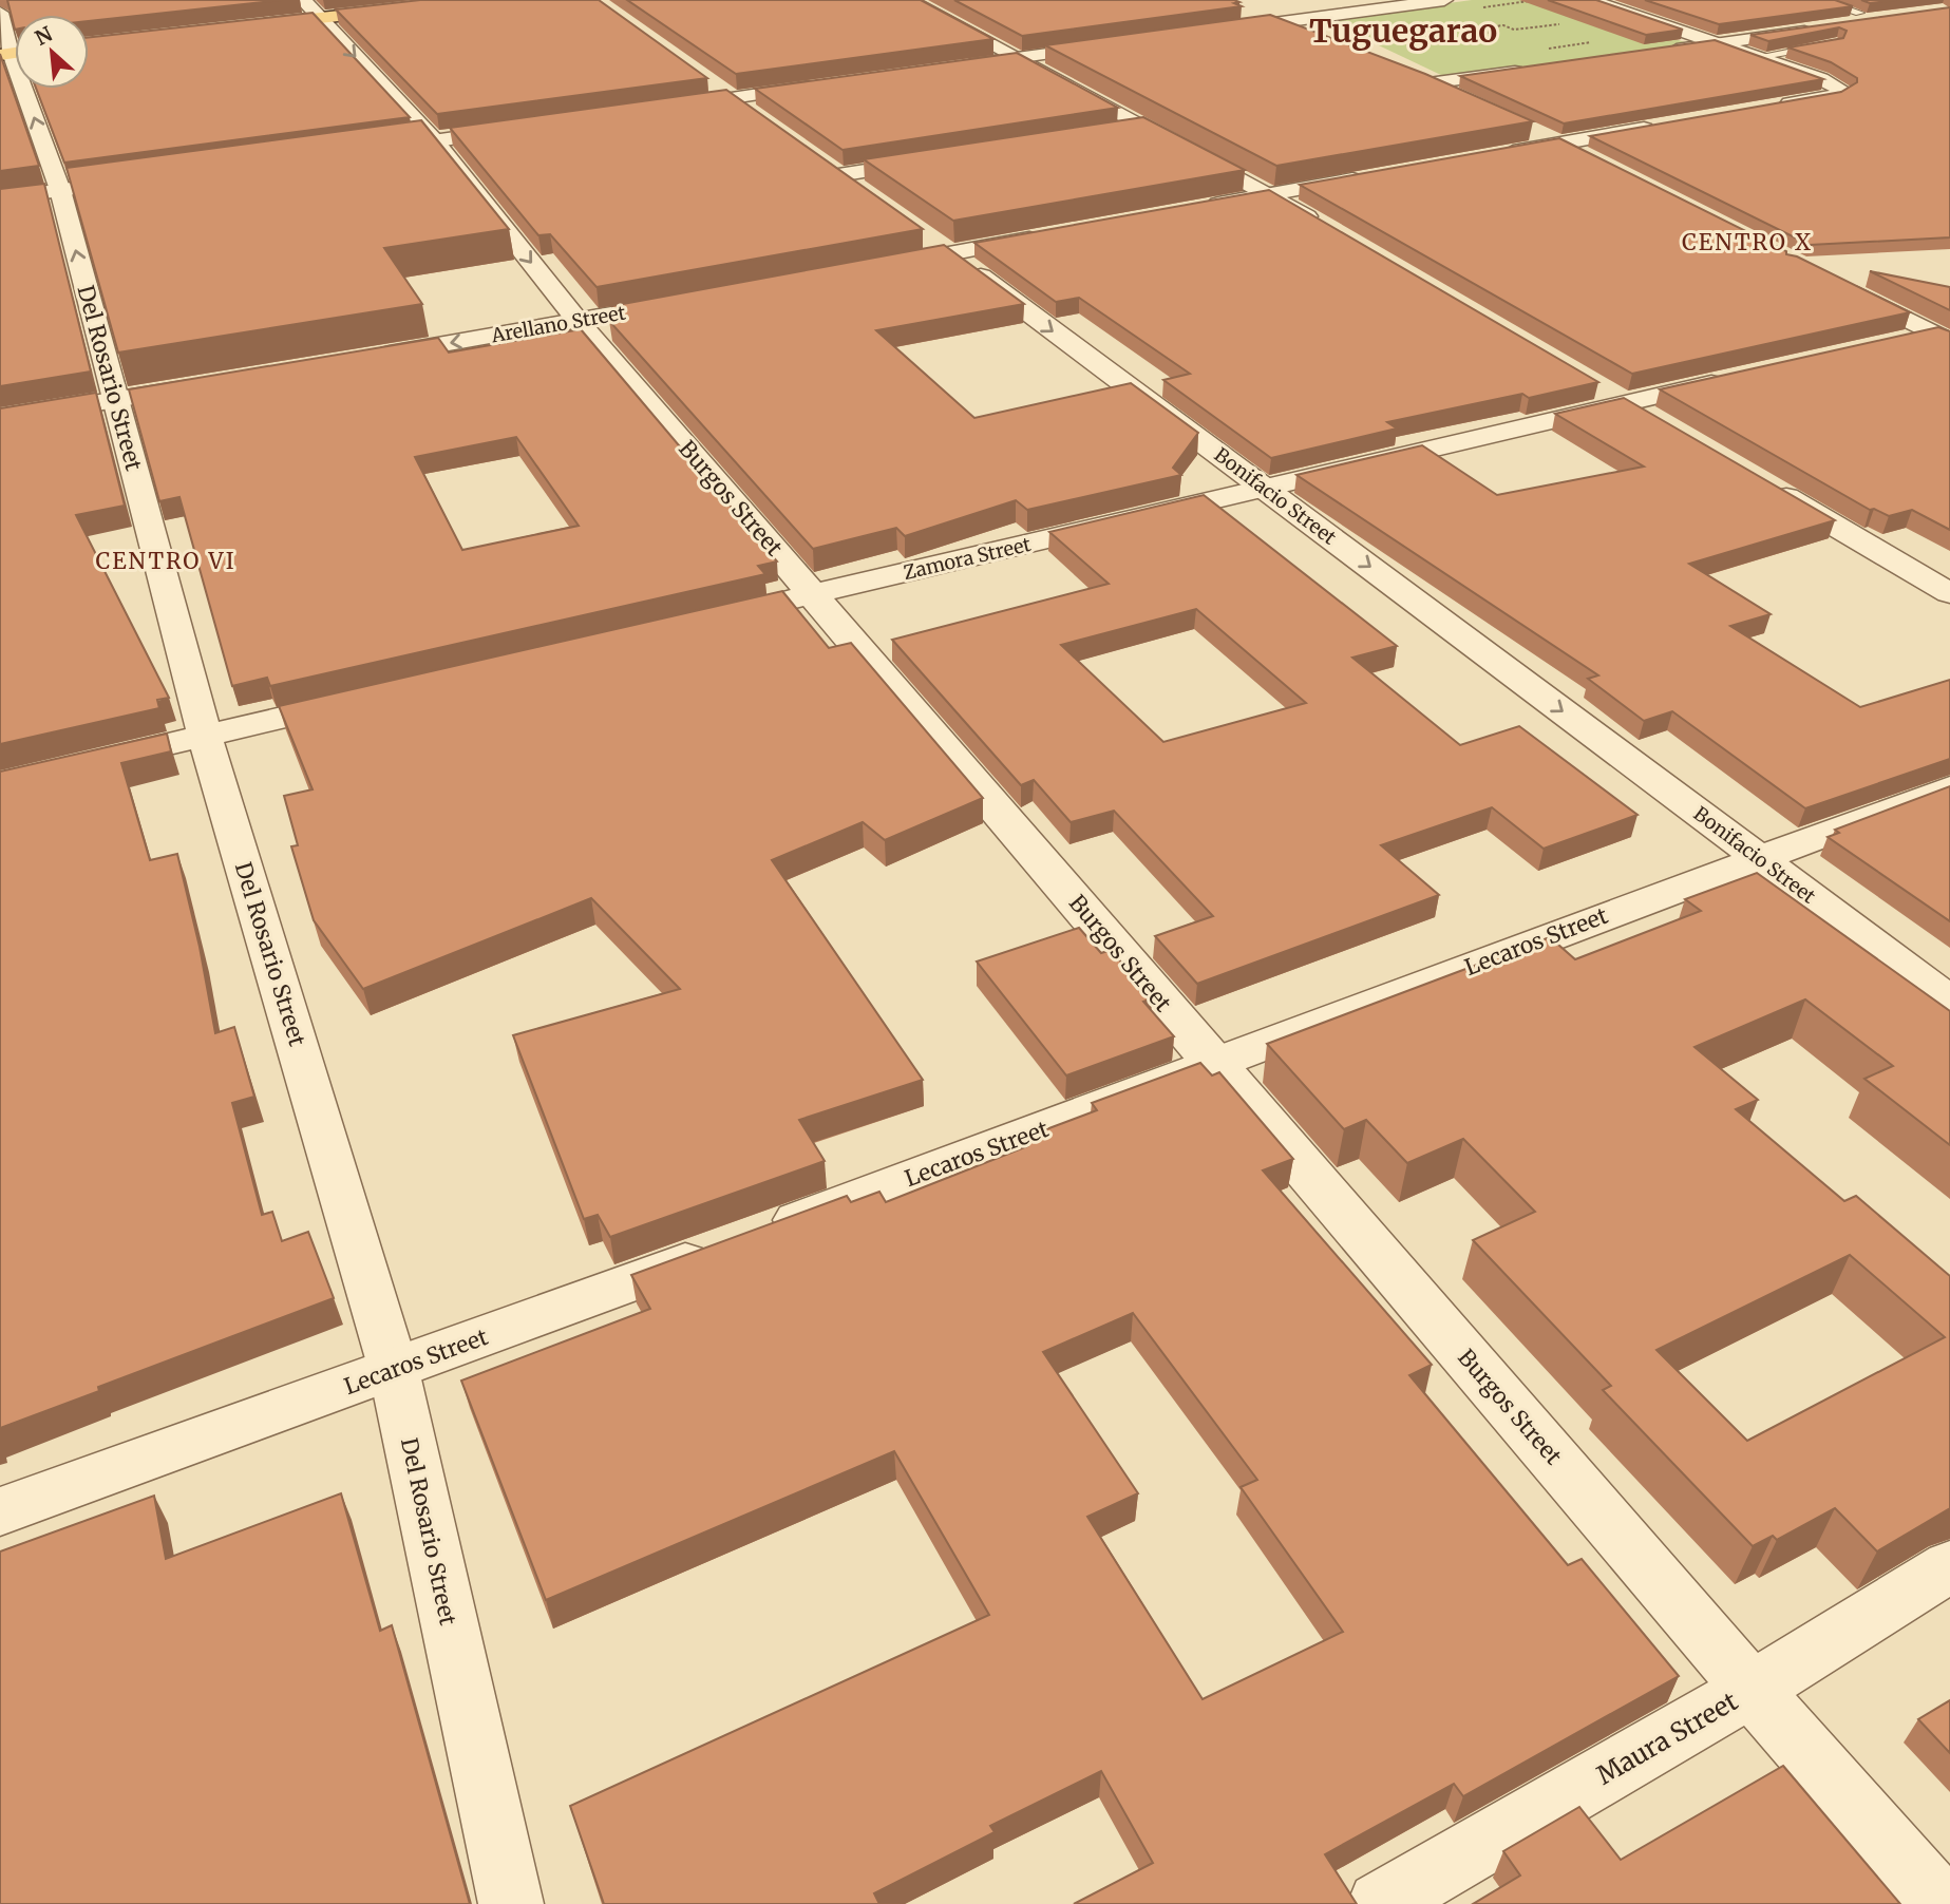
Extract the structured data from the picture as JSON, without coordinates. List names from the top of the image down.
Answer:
{
  "streets": {
    "street": [
      "Arellano Street",
      "Del Rosario Street",
      "Bonifacio Street",
      "Burgos Street",
      "Zamora Street",
      "Lecaros Street",
      "Maura Street"
    ]
  },
  "crossings": [
    ["Arellano Street", "Burgos Street"],
    ["Del Rosario Street", "Lecaros Street"],
    ["Bonifacio Street", "Zamora Street"],
    ["Bonifacio Street", "Lecaros Street"],
    ["Burgos Street", "Zamora Street"],
    ["Burgos Street", "Lecaros Street"],
    ["Burgos Street", "Maura Street"]
  ],
  "districts": ["Tuguegarao", "CENTRO X", "CENTRO VI"],
  "north": "top left"
}
